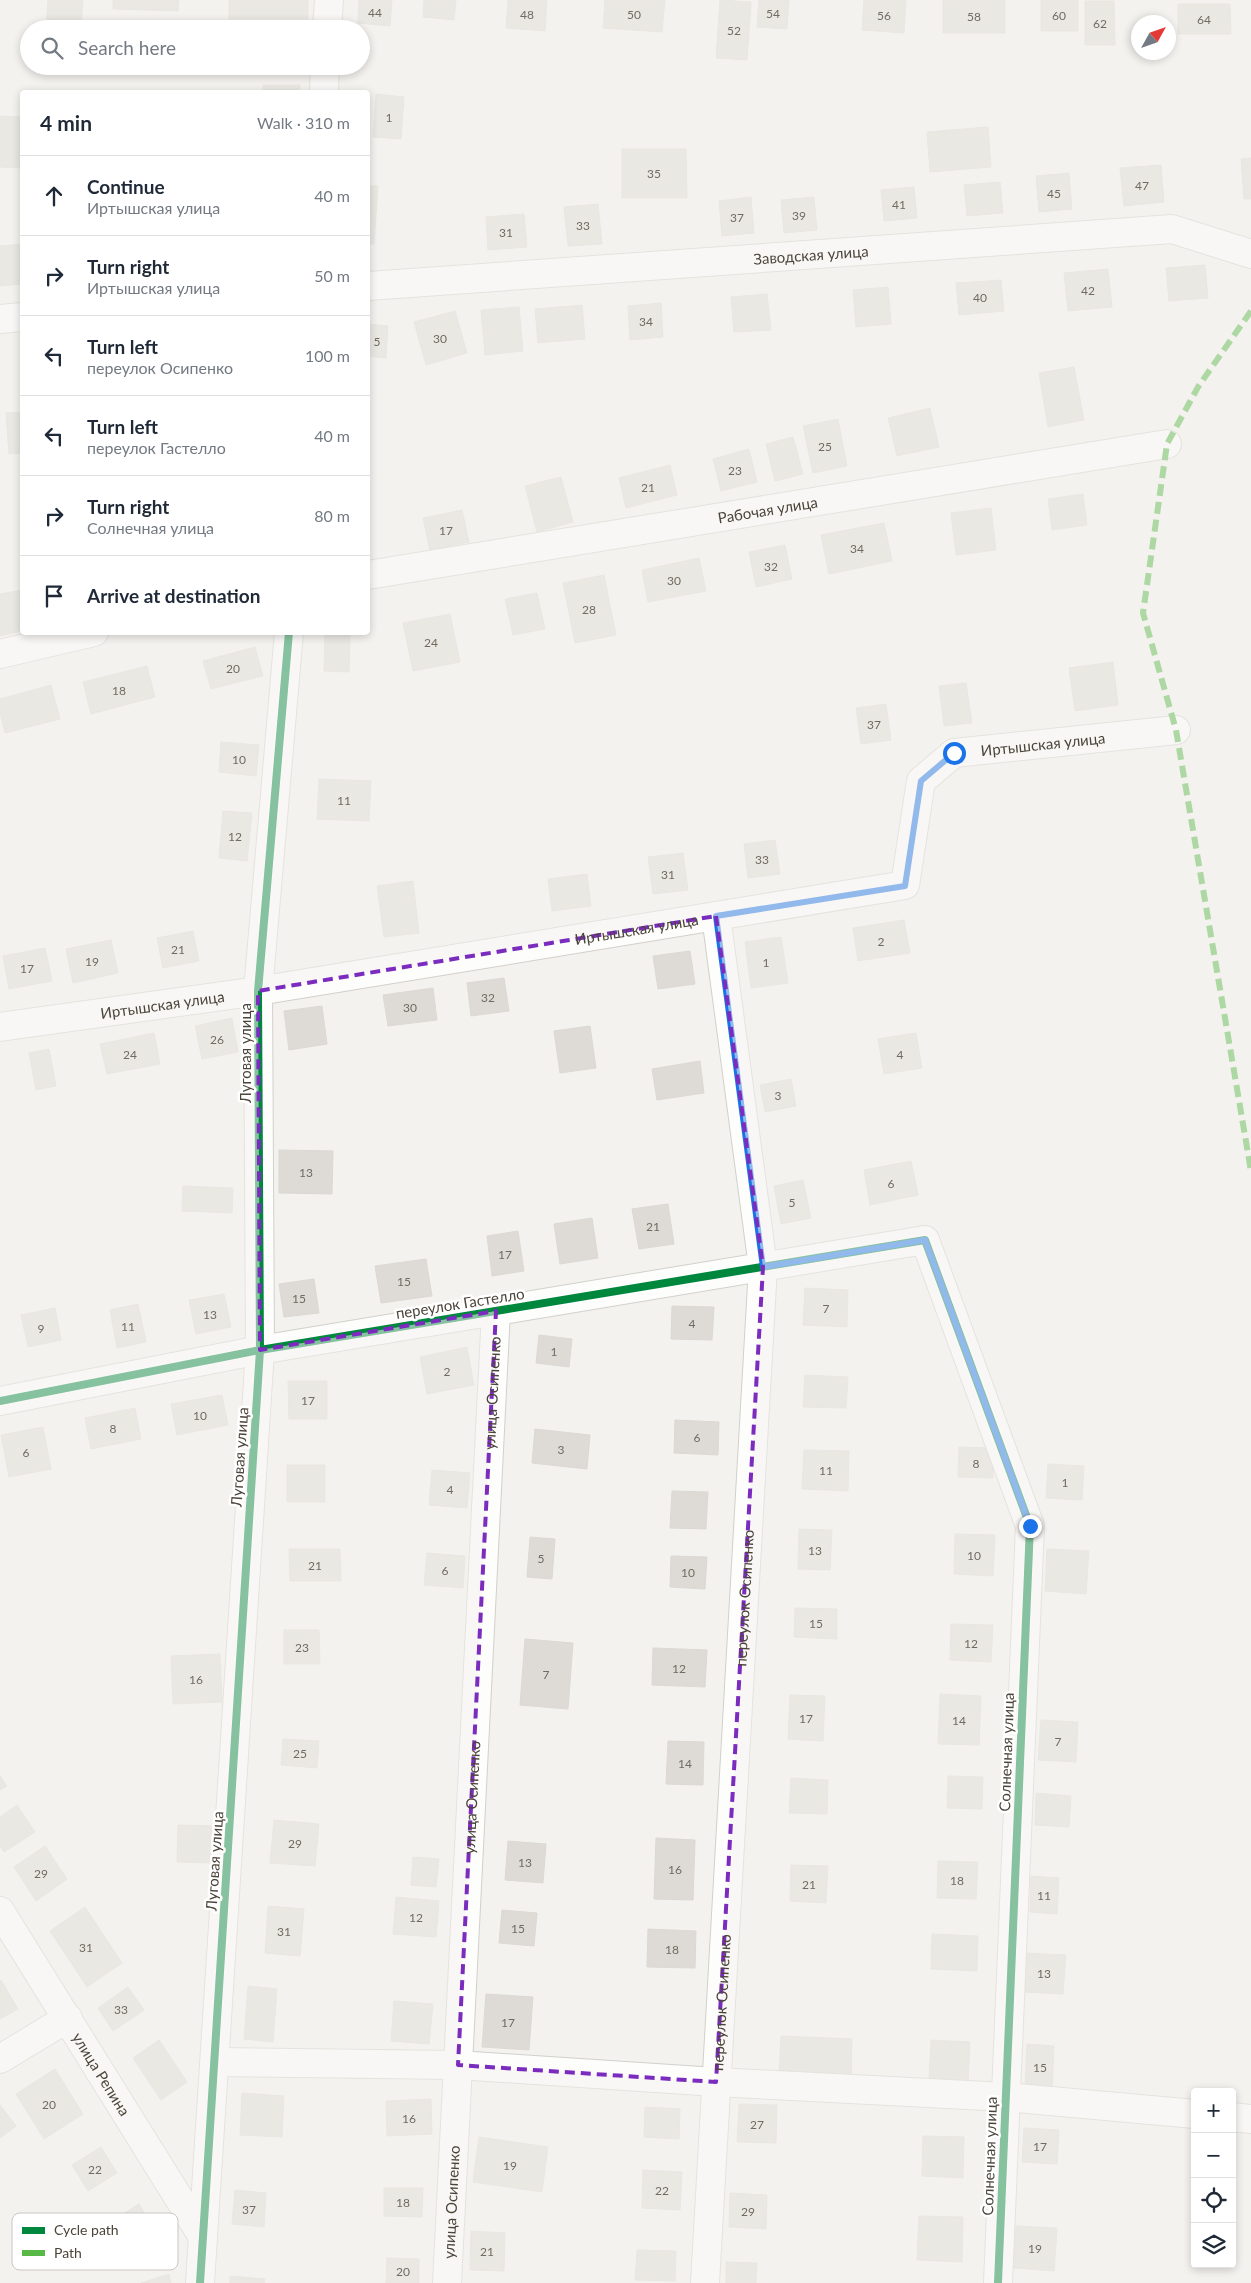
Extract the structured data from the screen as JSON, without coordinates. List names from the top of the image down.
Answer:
{
  "streets": {
    "street": [
      "Заводская улица",
      "Рабочая улица",
      "Иртышская улица",
      "Луговая улица",
      "переулок Гастелло",
      "улица Осипенко",
      "переулок Осипенко",
      "Солнечная улица",
      "улица Репина"
    ]
  },
  "crossings": [
    ["Иртышская улица", "Луговая улица"],
    ["Иртышская улица", "переулок Осипенко"],
    ["Луговая улица", "переулок Гастелло"],
    ["Луговая улица", "улица Репина"],
    ["переулок Гастелло", "улица Осипенко"],
    ["переулок Гастелло", "переулок Осипенко"],
    ["переулок Гастелло", "Солнечная улица"]
  ],
  "house_numbers": [
    "44",
    "54",
    "48",
    "50",
    "56",
    "60",
    "58",
    "64",
    "62",
    "52",
    "1",
    "35",
    "47",
    "45",
    "41",
    "39",
    "37",
    "33",
    "31",
    "42",
    "40",
    "34",
    "30",
    "5",
    "25",
    "23",
    "21",
    "17",
    "34",
    "32",
    "30",
    "28",
    "24",
    "20",
    "18",
    "37",
    "10",
    "11",
    "12",
    "33",
    "31",
    "2",
    "21",
    "19",
    "1",
    "17",
    "32",
    "30",
    "26",
    "24",
    "4",
    "3",
    "13",
    "6",
    "5",
    "21",
    "17",
    "15",
    "15",
    "7",
    "13",
    "4",
    "11",
    "9",
    "1",
    "2",
    "17",
    "10",
    "8",
    "6",
    "3",
    "6",
    "8",
    "11",
    "1",
    "4",
    "13",
    "10",
    "5",
    "21",
    "6",
    "10",
    "15",
    "12",
    "23",
    "12",
    "7",
    "16",
    "17",
    "14",
    "7",
    "25",
    "14",
    "29",
    "13",
    "16",
    "29",
    "18",
    "21",
    "11",
    "12",
    "15",
    "31",
    "31",
    "18",
    "13",
    "33",
    "17",
    "15",
    "20",
    "16",
    "27",
    "17",
    "19",
    "22",
    "22",
    "18",
    "37",
    "29",
    "19",
    "21",
    "20"
  ],
  "legend": ["Cycle path", "Path"],
  "north": "top right",
  "page": {
    "search": "Search here",
    "heading": ["4 min", "Walk · 310 m"],
    "list": [
      ["Continue", "Иртышская улица", "40 m"],
      ["Turn right", "Иртышская улица", "50 m"],
      ["Turn left", "переулок Осипенко", "100 m"],
      ["Turn left", "переулок Гастелло", "40 m"],
      ["Turn right", "Солнечная улица", "80 m"],
      "Arrive at destination"
    ],
    "map_buttons": ["+", "−"]
  }
}
